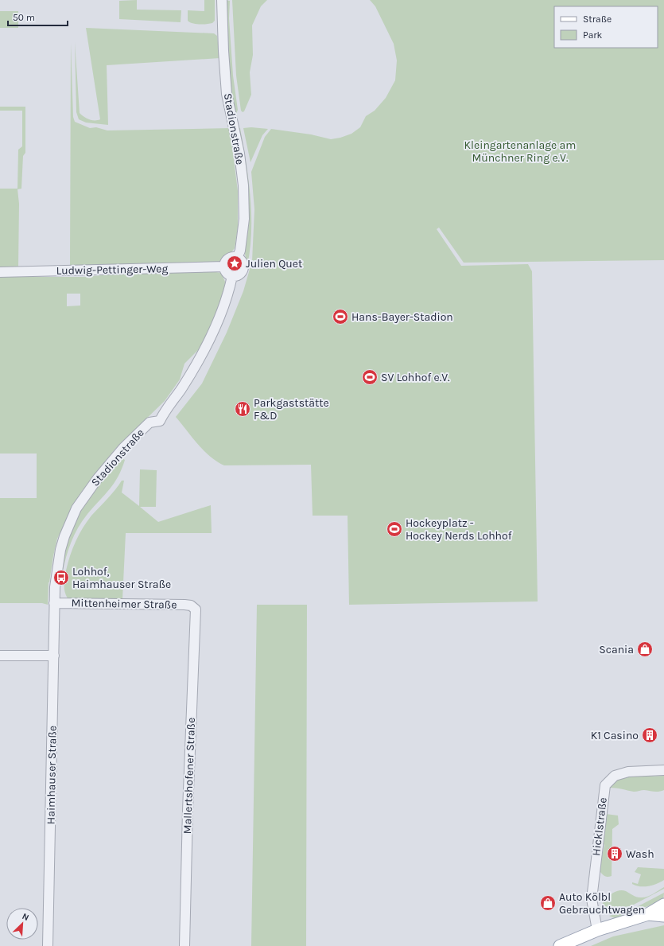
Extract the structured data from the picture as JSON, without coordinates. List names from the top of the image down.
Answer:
{
  "streets": {
    "street": [
      "Stadionstraße",
      "Ludwig-Pettinger-Weg",
      "Mittenheimer Straße",
      "Haimhauser Straße",
      "Mallertshofener Straße",
      "Hicklstraße"
    ]
  },
  "crossings": [
    ["Stadionstraße", "Ludwig-Pettinger-Weg"],
    ["Stadionstraße", "Mittenheimer Straße"],
    ["Stadionstraße", "Haimhauser Straße"],
    ["Mittenheimer Straße", "Haimhauser Straße"],
    ["Mittenheimer Straße", "Mallertshofener Straße"]
  ],
  "parks": ["Kleingartenanlage am Münchner Ring e.V."],
  "places": {
    "place": ["Julien Quet"],
    "sports": ["Hans-Bayer-Stadion", "SV Lohhof e.V.", "Hockeyplatz - Hockey Nerds Lohhof"],
    "restaurant": ["Parkgaststätte F&D"],
    "bus stop": ["Lohhof, Haimhauser Straße"],
    "shop": ["Scania", "Auto Kölbl Gebrauchtwagen"],
    "building": ["K1 Casino", "Wash"]
  },
  "legend": ["Straße", "Park"],
  "scale_bar": "50 m",
  "north": "top right"
}
